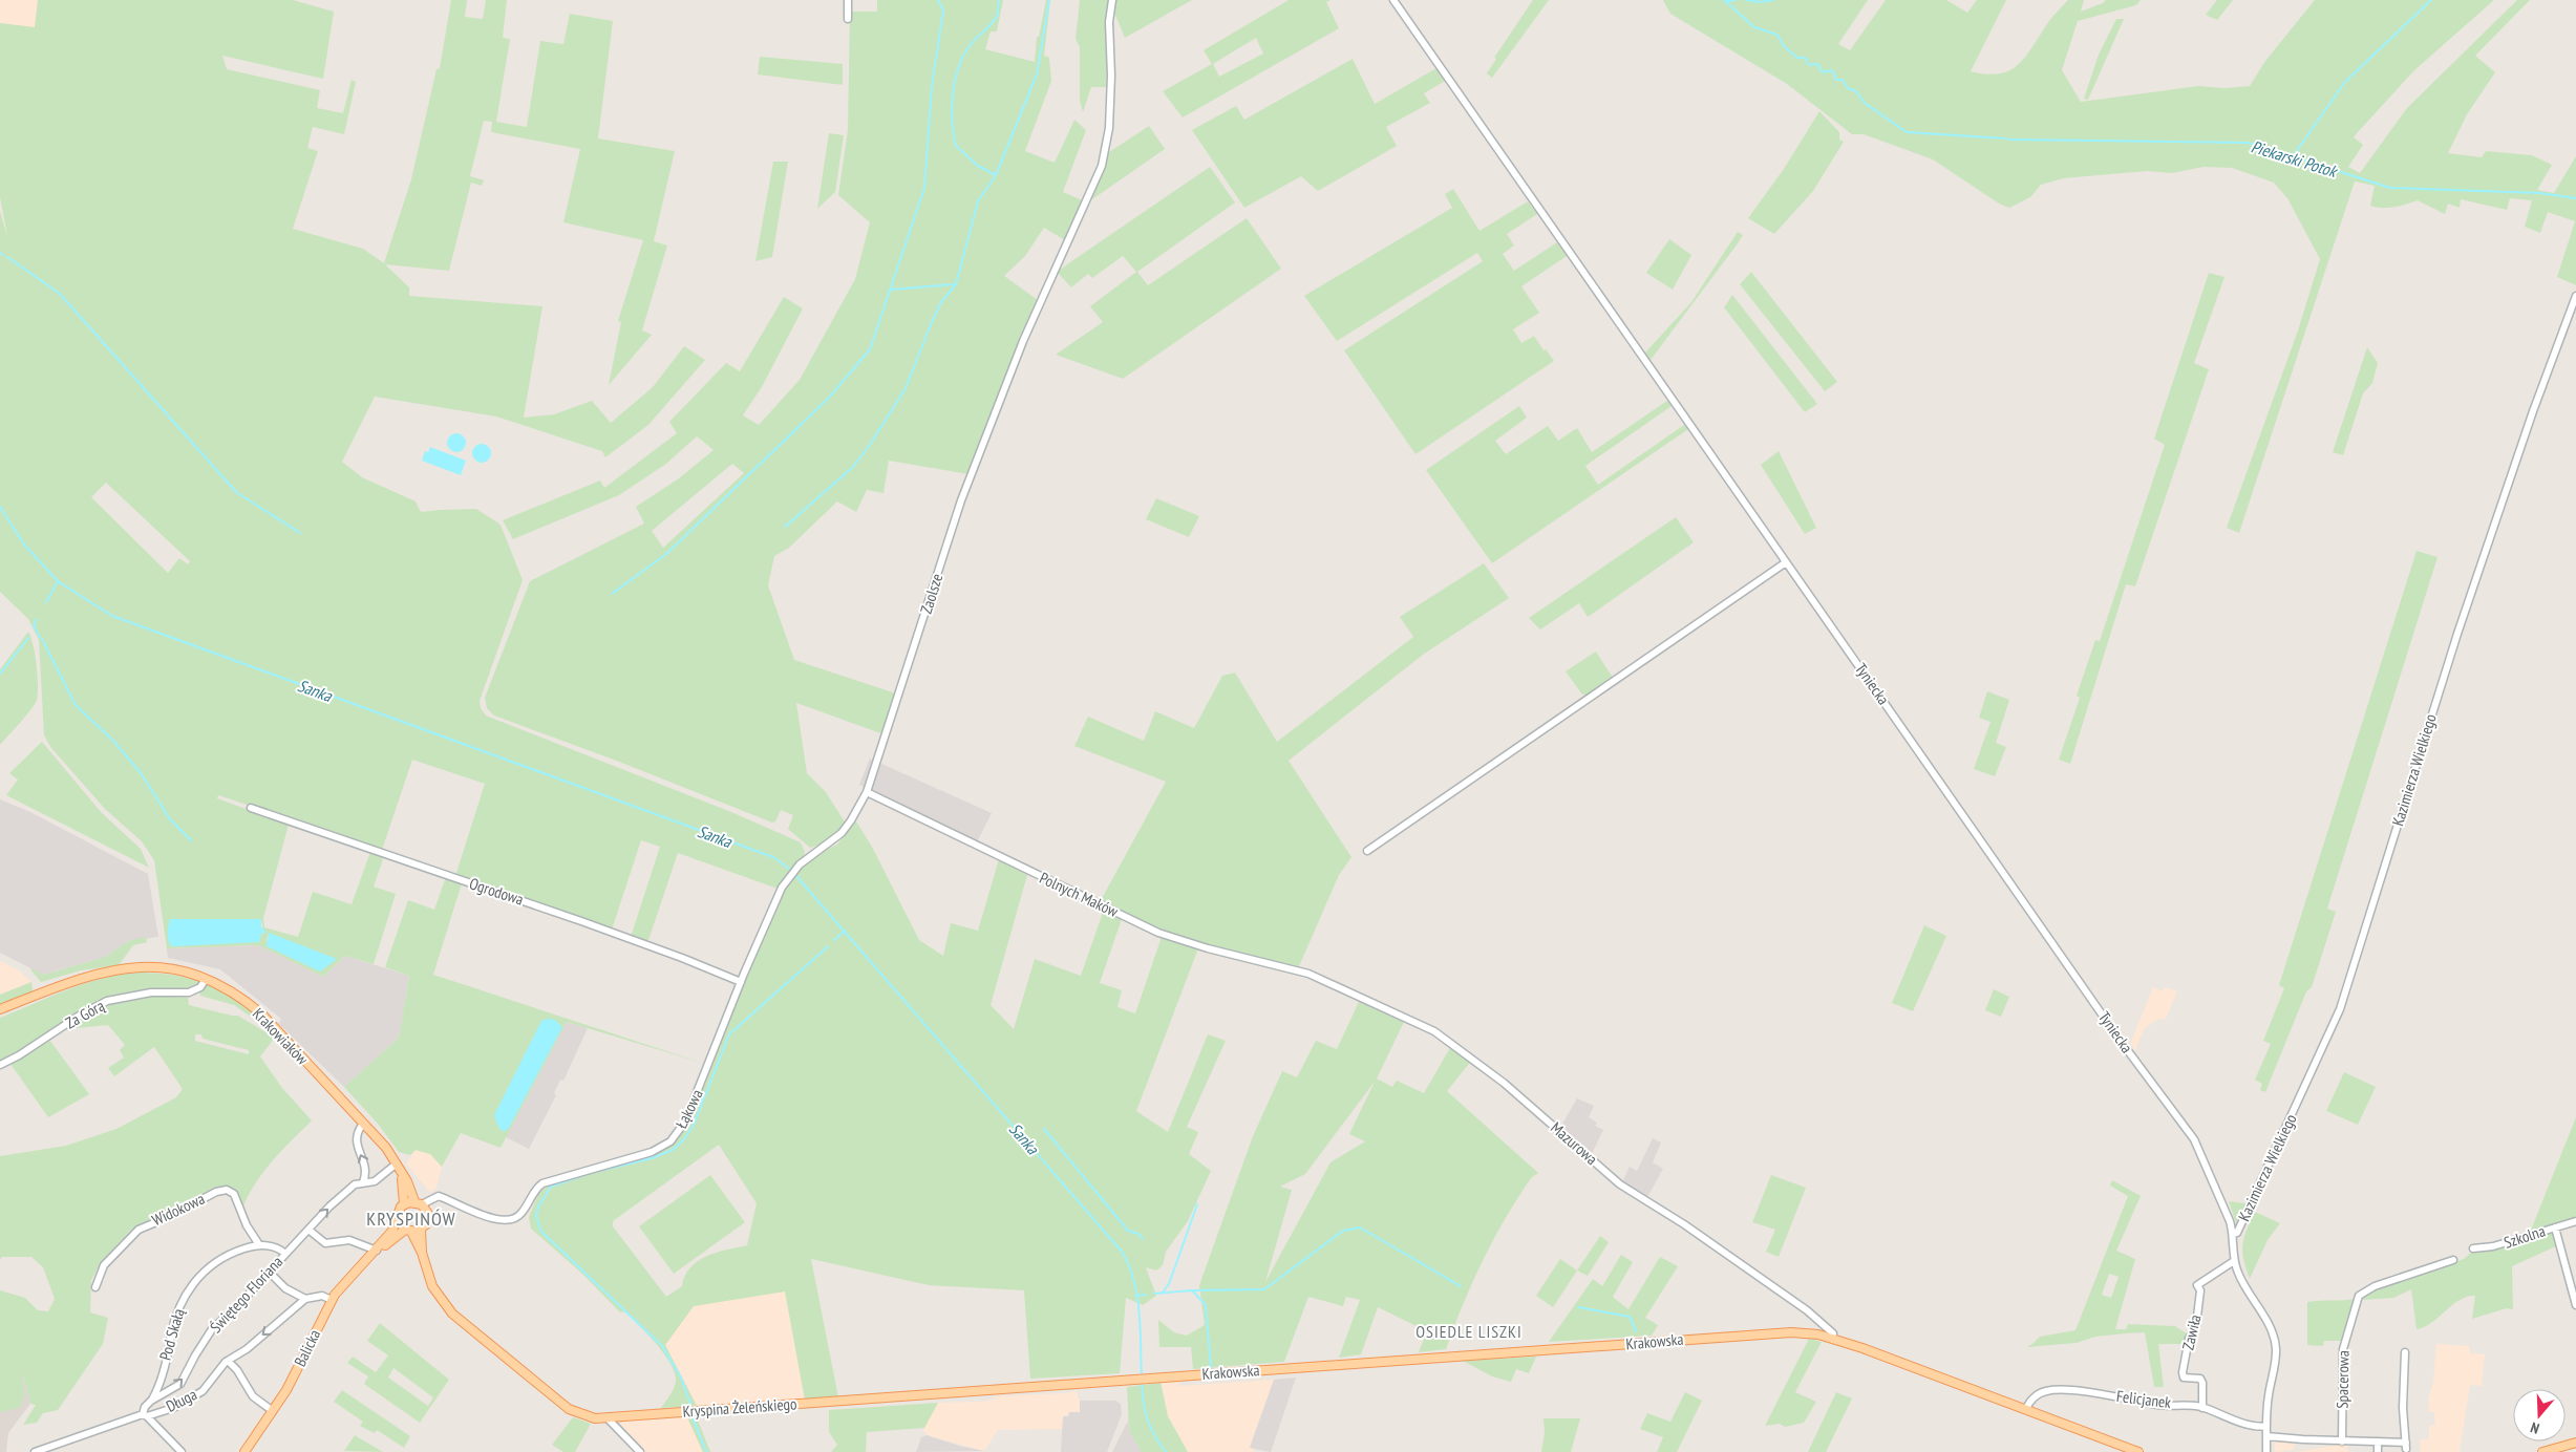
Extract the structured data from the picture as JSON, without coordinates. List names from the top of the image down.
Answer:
{
  "streets": {
    "main road": [
      "Krakowiaków",
      "Krakowska",
      "Balicka",
      "Kryspina Żeleńskiego"
    ],
    "street": [
      "Zaolsze",
      "Tyniecka",
      "Kazimierza Wielkiego",
      "Ogrodowa",
      "Polnych Maków",
      "Za Górą",
      "Łąkowa",
      "Mazurowa",
      "Widokowa",
      "Szkolna",
      "Świętego Floriana",
      "Zawiła",
      "Pod Skałą",
      "Spacerowa",
      "Felicjanek",
      "Długa"
    ]
  },
  "crossings": [
    ["Zaolsze", "Polnych Maków"],
    ["Zaolsze", "Łąkowa"],
    ["Tyniecka", "Kazimierza Wielkiego"],
    ["Tyniecka", "Zawiła"],
    ["Tyniecka", "Felicjanek"],
    ["Ogrodowa", "Łąkowa"],
    ["Polnych Maków", "Mazurowa"],
    ["Za Górą", "Krakowiaków"],
    ["Krakowiaków", "Łąkowa"],
    ["Krakowiaków", "Świętego Floriana"],
    ["Krakowiaków", "Balicka"],
    ["Krakowiaków", "Kryspina Żeleńskiego"],
    ["Łąkowa", "Balicka"],
    ["Łąkowa", "Kryspina Żeleńskiego"],
    ["Mazurowa", "Krakowska"],
    ["Widokowa", "Pod Skałą"],
    ["Świętego Floriana", "Pod Skałą"],
    ["Świętego Floriana", "Długa"],
    ["Zawiła", "Felicjanek"],
    ["Krakowska", "Felicjanek"],
    ["Krakowska", "Kryspina Żeleńskiego"],
    ["Balicka", "Kryspina Żeleńskiego"]
  ],
  "one_way": ["Świętego Floriana"],
  "districts": ["KRYSPINÓW", "OSIEDLE LISZKI"],
  "water": ["Piekarski Potok", "Sanka"],
  "north": "bottom"
}
